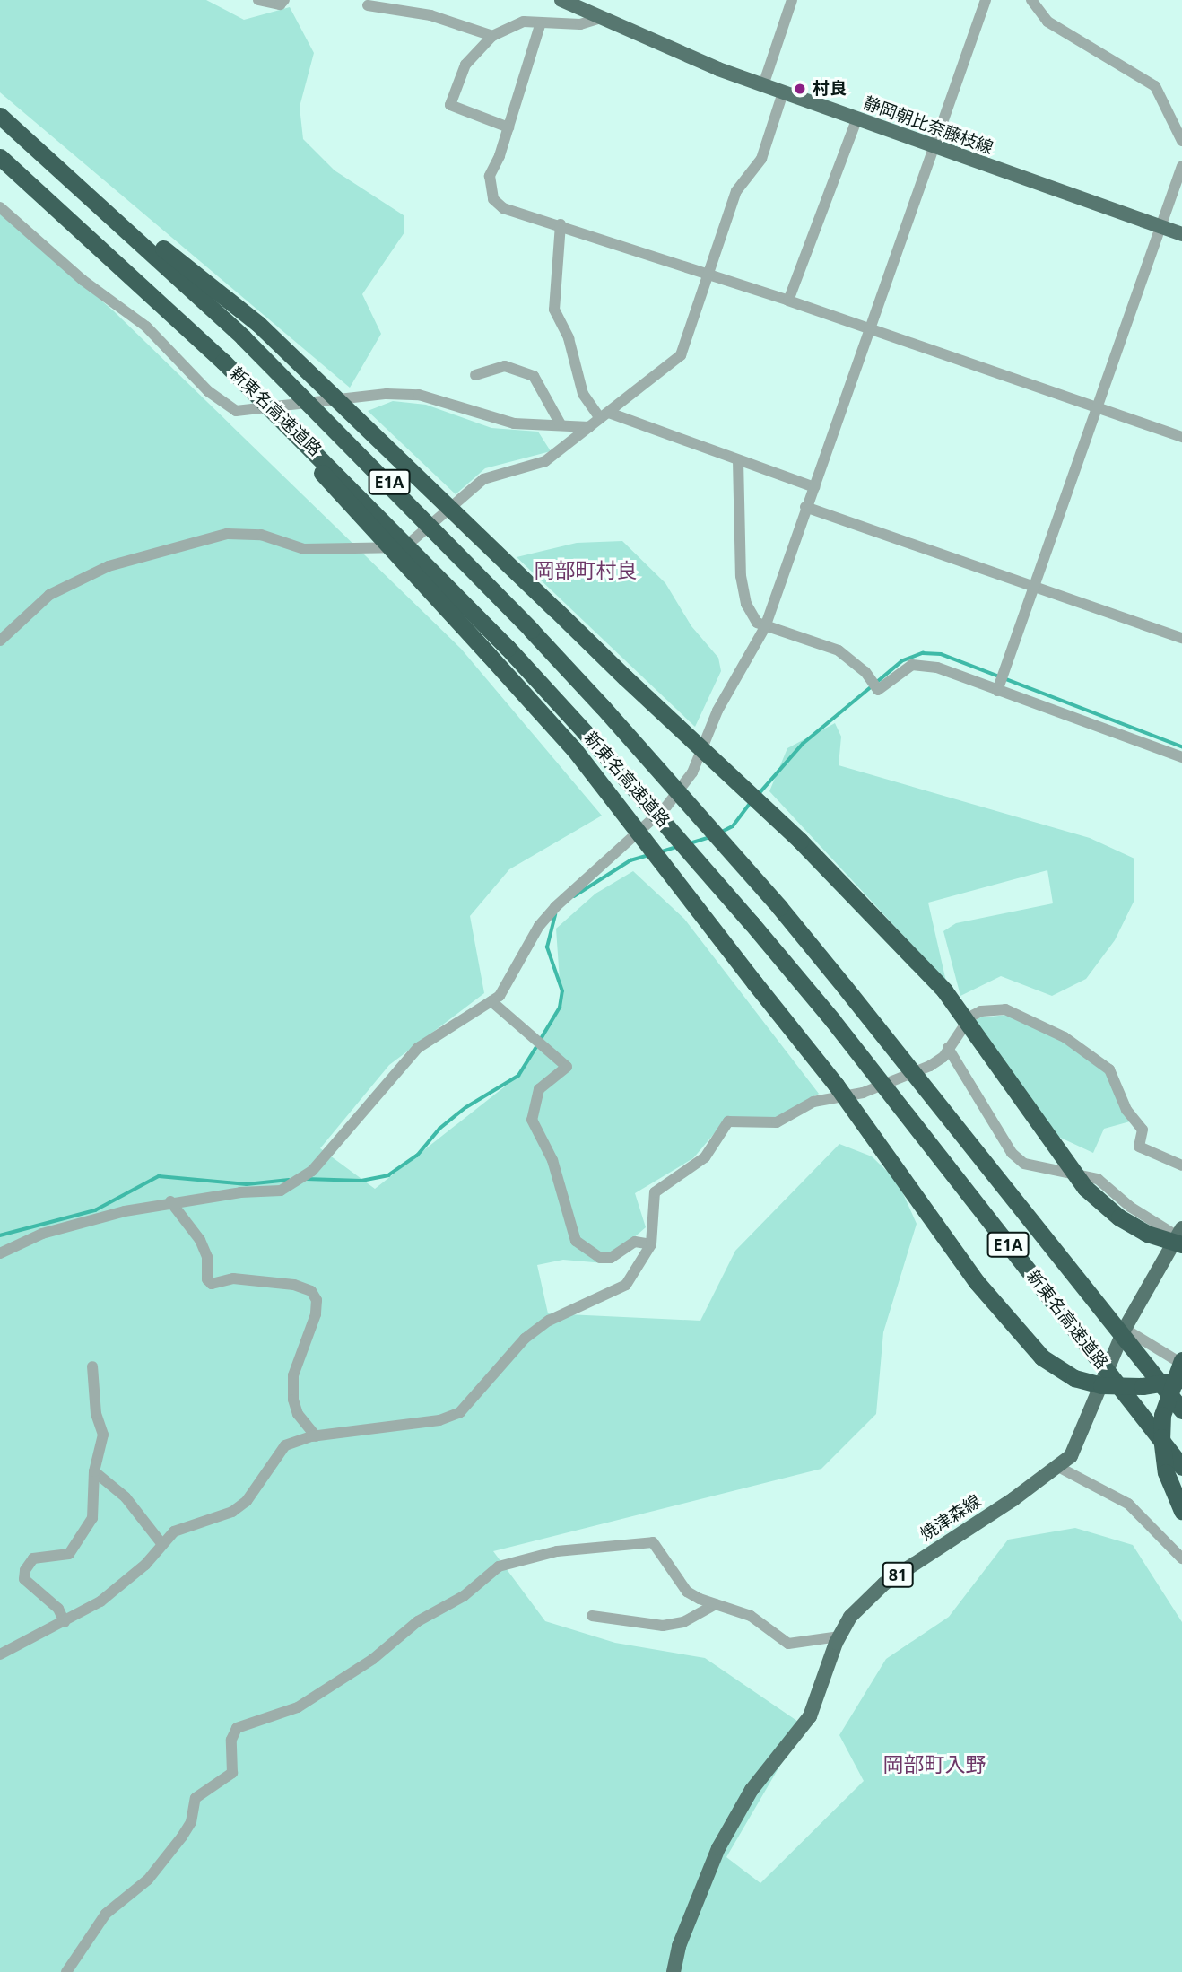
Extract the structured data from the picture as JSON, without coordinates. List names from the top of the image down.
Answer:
{
  "streets": {
    "highway": ["新東名高速道路", "E1A"],
    "main road": ["静岡朝比奈藤枝線", "焼津森線", "81"]
  },
  "districts": ["岡部町村良", "岡部町入野"],
  "places": ["村良"]
}
